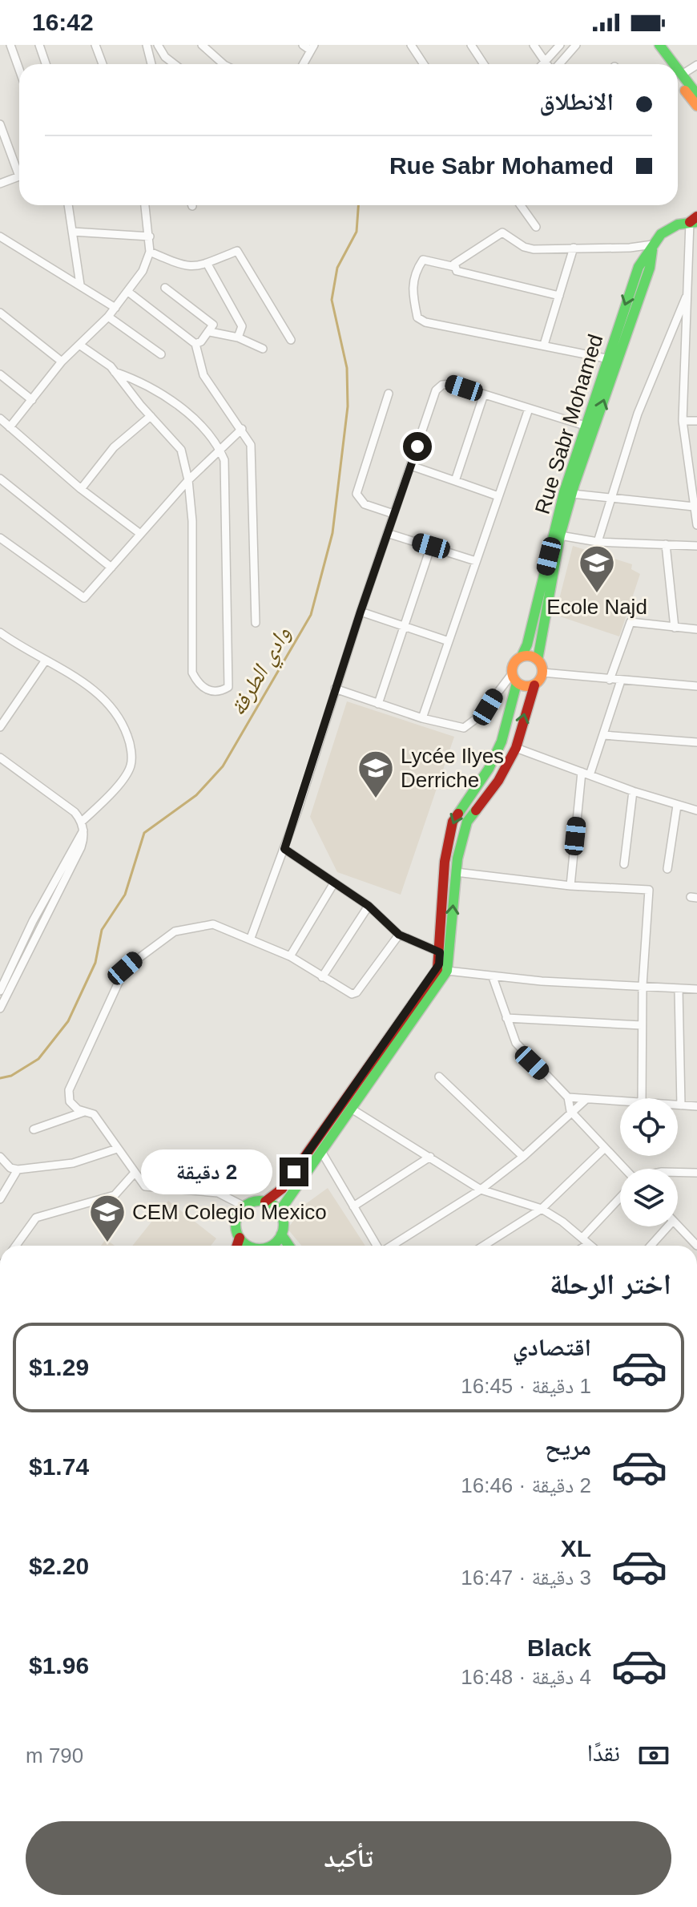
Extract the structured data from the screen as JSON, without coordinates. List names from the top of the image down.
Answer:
{
  "streets": {
    "main road": ["Rue Sabr Mohamed"]
  },
  "water": ["وادي الطرفة"],
  "places": {
    "school or university": ["Ecole Najd", "Lycée Ilyes Derriche", "CEM Colegio Mexico"]
  },
  "page": {
    "status": "16:42",
    "banner": ["الانطلاق", "Rue Sabr Mohamed"],
    "bubble": "2 دقيقة",
    "heading": "اختر الرحلة",
    "list": [
      {
        "name": "اقتصادي",
        "note": "1 دقيقة · 16:45",
        "value": "$1.29"
      },
      {
        "name": "مريح",
        "note": "2 دقيقة · 16:46",
        "value": "$1.74"
      },
      {
        "name": "XL",
        "note": "3 دقيقة · 16:47",
        "value": "$2.20"
      },
      {
        "name": "Black",
        "note": "4 دقيقة · 16:48",
        "value": "$1.96"
      }
    ],
    "pay": ["نقدًا", "790 m"],
    "buttons": "تأكيد"
  }
}
